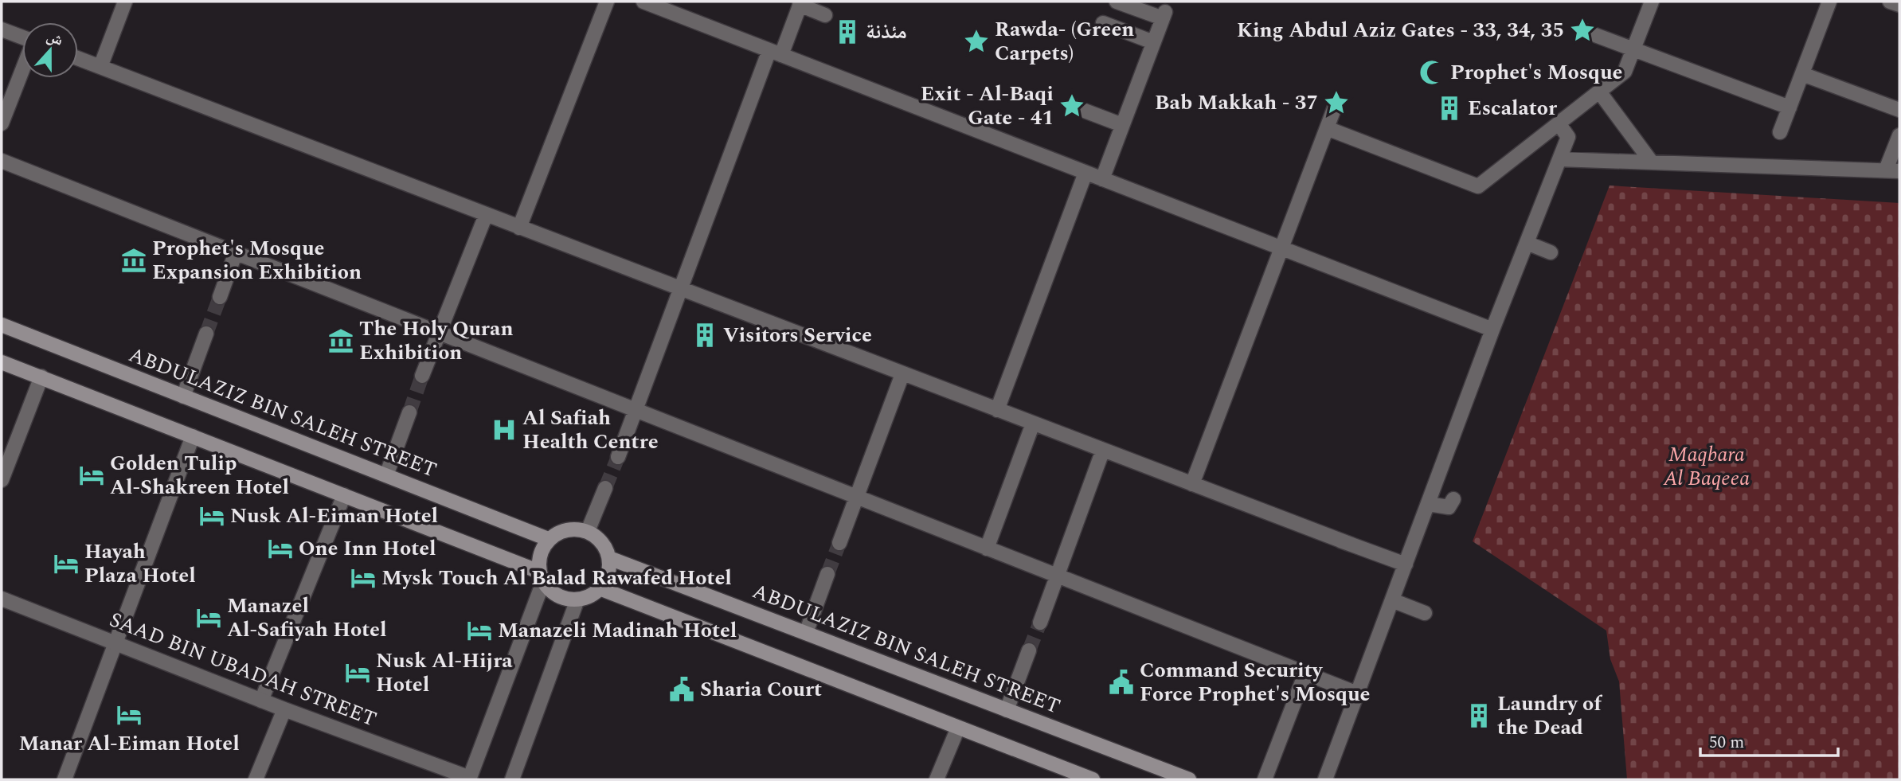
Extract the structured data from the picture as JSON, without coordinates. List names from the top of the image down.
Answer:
{
  "streets": {
    "main road": ["ABDULAZIZ BIN SALEH STREET"],
    "street": ["SAAD BIN UBADAH STREET"]
  },
  "parks": ["Maqbara Al Baqeea"],
  "places": {
    "place": [
      "King Abdul Aziz Gates - 33, 34, 35",
      "Rawda- (Green Carpets)",
      "Bab Makkah - 37",
      "Exit - Al-Baqi Gate - 41"
    ],
    "building": [
      "مئذنة",
      "Escalator",
      "Visitors Service",
      "Laundry of the Dead"
    ],
    "mosque": ["Prophet's Mosque"],
    "museum": ["Prophet's Mosque Expansion Exhibition", "The Holy Quran Exhibition"],
    "hospital": ["Al Safiah Health Centre"],
    "hotel": [
      "Golden Tulip Al-Shakreen Hotel",
      "Nusk Al-Eiman Hotel",
      "One Inn Hotel",
      "Hayah Plaza Hotel",
      "Mysk Touch Al Balad Rawafed Hotel",
      "Manazel Al-Safiyah Hotel",
      "Manazeli Madinah Hotel",
      "Nusk Al-Hijra Hotel",
      "Manar Al-Eiman Hotel"
    ],
    "public building": ["Command Security Force Prophet's Mosque", "Sharia Court"]
  },
  "scale_bar": "50 m",
  "north": "top"
}
